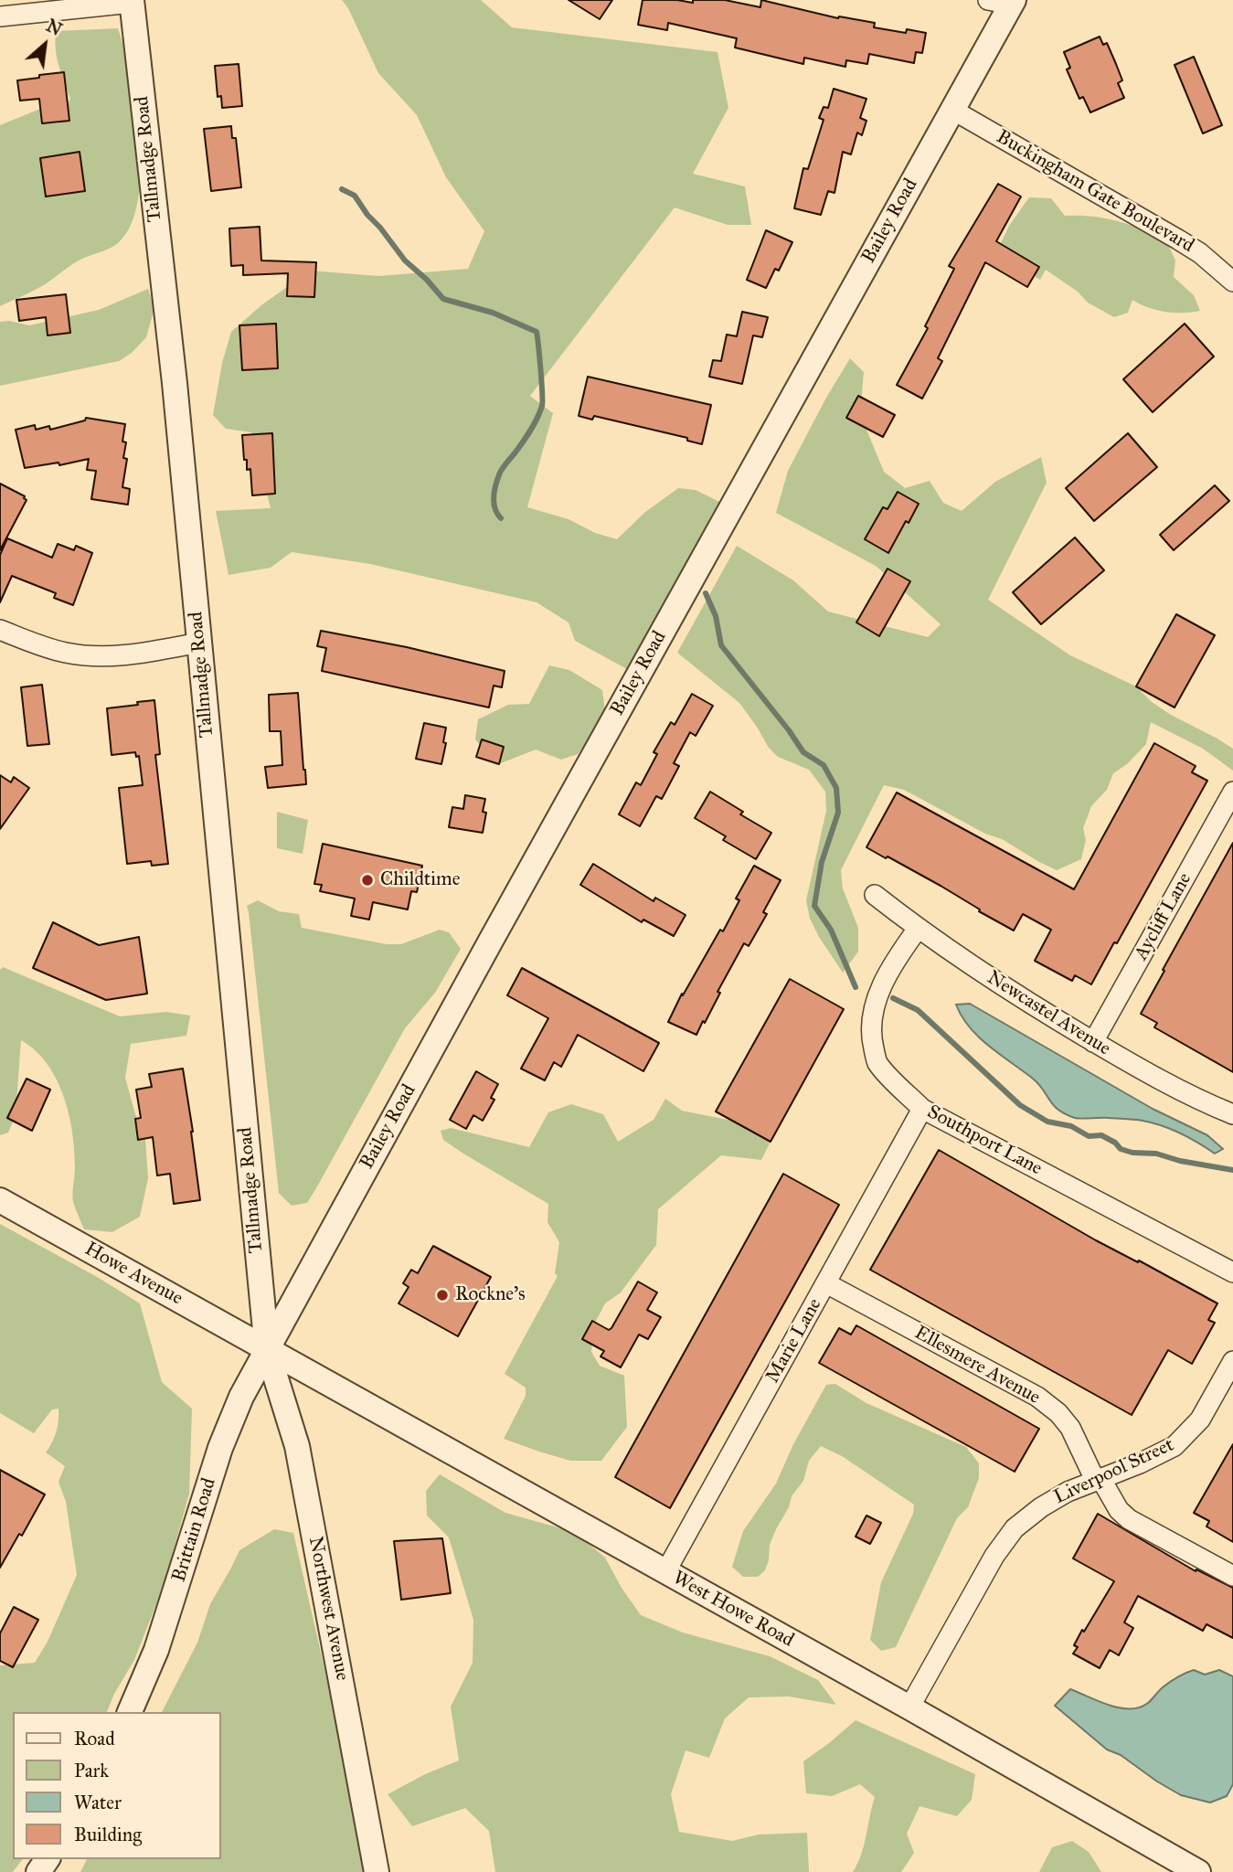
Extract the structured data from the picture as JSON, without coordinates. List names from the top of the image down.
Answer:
{
  "streets": {
    "street": [
      "Tallmadge Road",
      "Buckingham Gate Boulevard",
      "Bailey Road",
      "Aycliff Lane",
      "Newcastel Avenue",
      "Southport Lane",
      "Howe Avenue",
      "Marie Lane",
      "Ellesmere Avenue",
      "Liverpool Street",
      "Brittain Road",
      "Northwest Avenue",
      "West Howe Road"
    ]
  },
  "crossings": [
    ["Tallmadge Road", "Bailey Road"],
    ["Tallmadge Road", "Howe Avenue"],
    ["Tallmadge Road", "Brittain Road"],
    ["Tallmadge Road", "Northwest Avenue"],
    ["Tallmadge Road", "West Howe Road"],
    ["Buckingham Gate Boulevard", "Bailey Road"],
    ["Bailey Road", "Howe Avenue"],
    ["Bailey Road", "Brittain Road"],
    ["Bailey Road", "Northwest Avenue"],
    ["Bailey Road", "West Howe Road"],
    ["Aycliff Lane", "Newcastel Avenue"],
    ["Newcastel Avenue", "Southport Lane"],
    ["Southport Lane", "Marie Lane"],
    ["Howe Avenue", "Brittain Road"],
    ["Howe Avenue", "Northwest Avenue"],
    ["Howe Avenue", "West Howe Road"],
    ["Marie Lane", "Ellesmere Avenue"],
    ["Marie Lane", "West Howe Road"],
    ["Ellesmere Avenue", "Liverpool Street"],
    ["Liverpool Street", "West Howe Road"],
    ["Brittain Road", "Northwest Avenue"],
    ["Brittain Road", "West Howe Road"],
    ["Northwest Avenue", "West Howe Road"]
  ],
  "places": ["Childtime", "Rockne's"],
  "legend": [
    "Road",
    "Park",
    "Water",
    "Building"
  ],
  "north": "top right"
}
